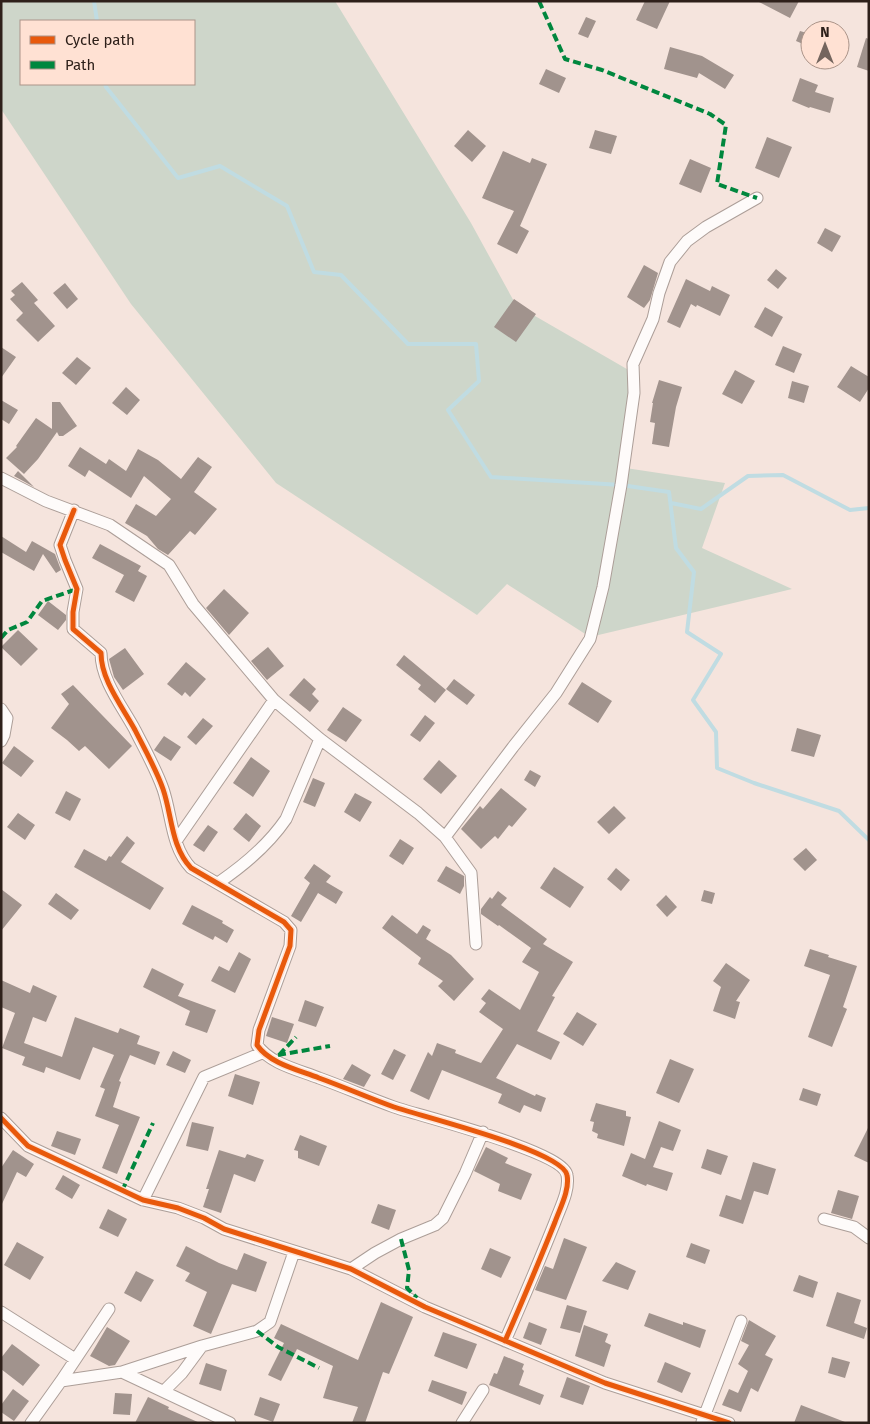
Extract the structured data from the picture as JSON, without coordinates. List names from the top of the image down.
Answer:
{
  "legend": ["Cycle path", "Path"],
  "north": "top"
}
